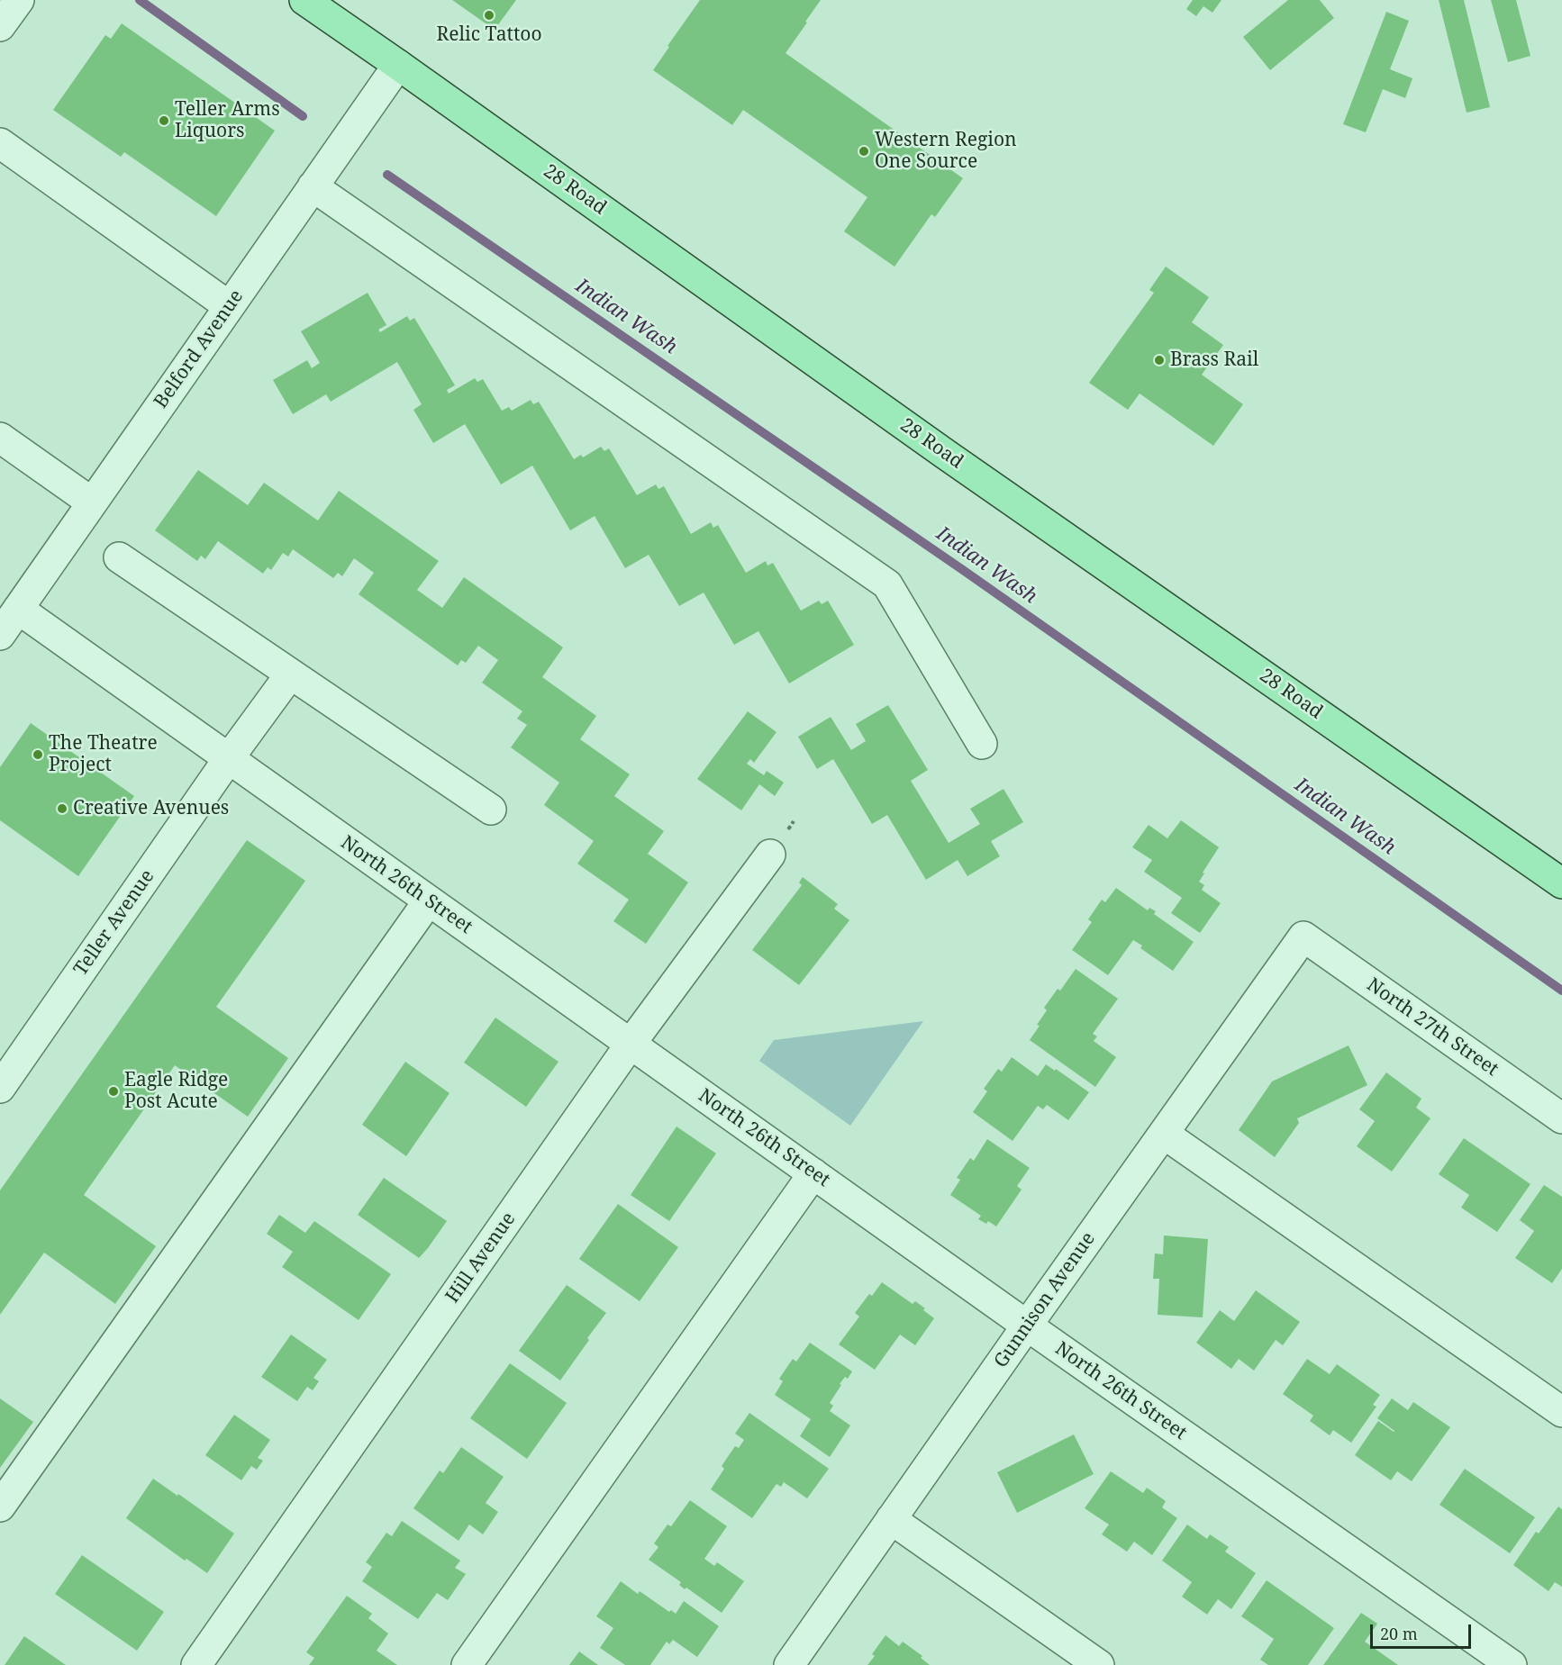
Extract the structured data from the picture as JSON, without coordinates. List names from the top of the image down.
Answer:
{
  "streets": {
    "main road": ["28 Road"],
    "street": [
      "Belford Avenue",
      "North 26th Street",
      "Teller Avenue",
      "North 27th Street",
      "Hill Avenue",
      "Gunnison Avenue"
    ]
  },
  "crossings": [
    ["28 Road", "Belford Avenue"],
    ["Belford Avenue", "North 26th Street"],
    ["North 26th Street", "Teller Avenue"],
    ["North 26th Street", "Hill Avenue"],
    ["North 26th Street", "Gunnison Avenue"],
    ["North 27th Street", "Gunnison Avenue"]
  ],
  "water": ["Indian Wash"],
  "places": [
    "Relic Tattoo",
    "Teller Arms Liquors",
    "Western Region One Source",
    "Brass Rail",
    "The Theatre Project",
    "Creative Avenues",
    "Eagle Ridge Post Acute"
  ],
  "scale_bar": "20 m"
}
